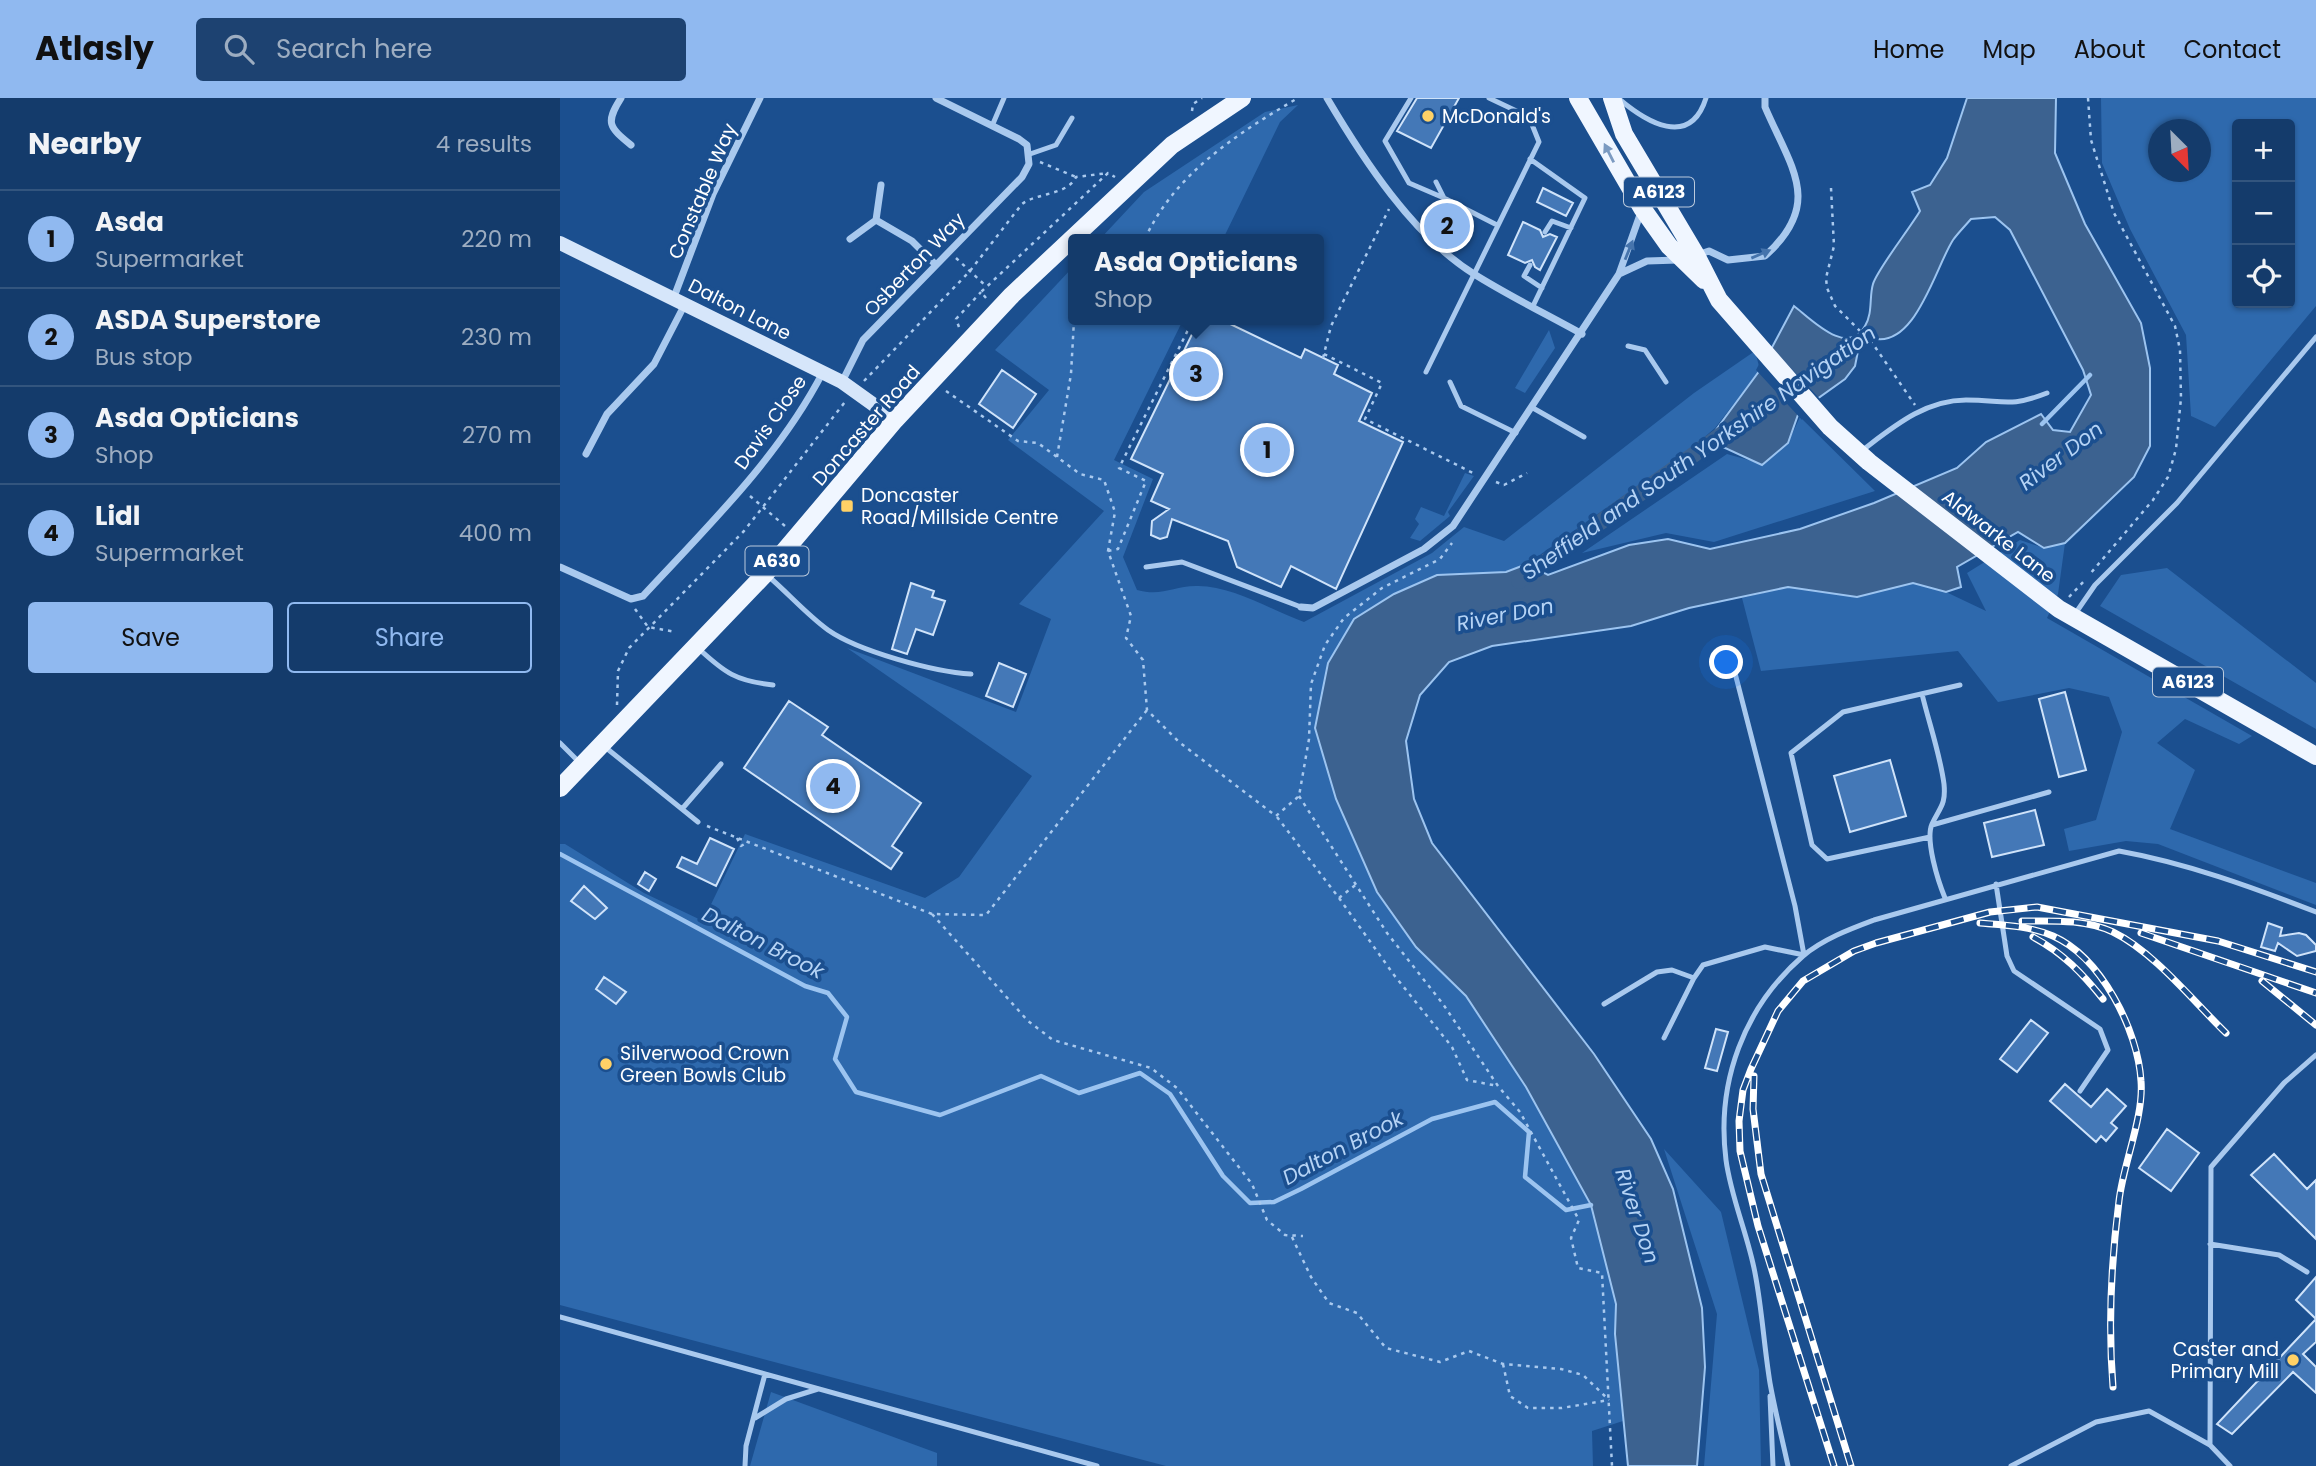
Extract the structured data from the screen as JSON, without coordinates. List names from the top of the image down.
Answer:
{
  "streets": {
    "main road": [
      "A6123",
      "Doncaster Road",
      "Aldwarke Lane",
      "A630"
    ],
    "street": [
      "Constable Way",
      "Osberton Way",
      "Dalton Lane",
      "Davis Close"
    ]
  },
  "crossings": [
    ["Constable Way", "Dalton Lane"],
    ["Osberton Way", "Dalton Lane"],
    ["Dalton Lane", "Davis Close"],
    ["Dalton Lane", "Doncaster Road"]
  ],
  "water": ["Sheffield and South Yorkshire Navigation", "River Don", "Dalton Brook"],
  "places": {
    "other": ["McDonald's", "Silverwood Crown Green Bowls Club", "Caster and Primary Mill"],
    "transit": ["Doncaster Road/Millside Centre"]
  },
  "north": "bottom right",
  "page": {
    "header": "Atlasly",
    "search": "Search here",
    "nav": [
      "Home",
      "Map",
      "About",
      "Contact"
    ],
    "heading": ["Nearby", "4 results"],
    "map_buttons": ["+", "−"],
    "list": [
      {
        "mark": "1",
        "name": "Asda",
        "note": "Supermarket",
        "value": "220 m"
      },
      {
        "mark": "2",
        "name": "ASDA Superstore",
        "note": "Bus stop",
        "value": "230 m"
      },
      {
        "mark": "3",
        "name": "Asda Opticians",
        "note": "Shop",
        "value": "270 m"
      },
      {
        "mark": "4",
        "name": "Lidl",
        "note": "Supermarket",
        "value": "400 m"
      }
    ],
    "pins": [
      "2",
      "3",
      "1",
      "4"
    ],
    "popup": ["Asda Opticians", "Shop"],
    "buttons": ["Save", "Share"]
  }
}
